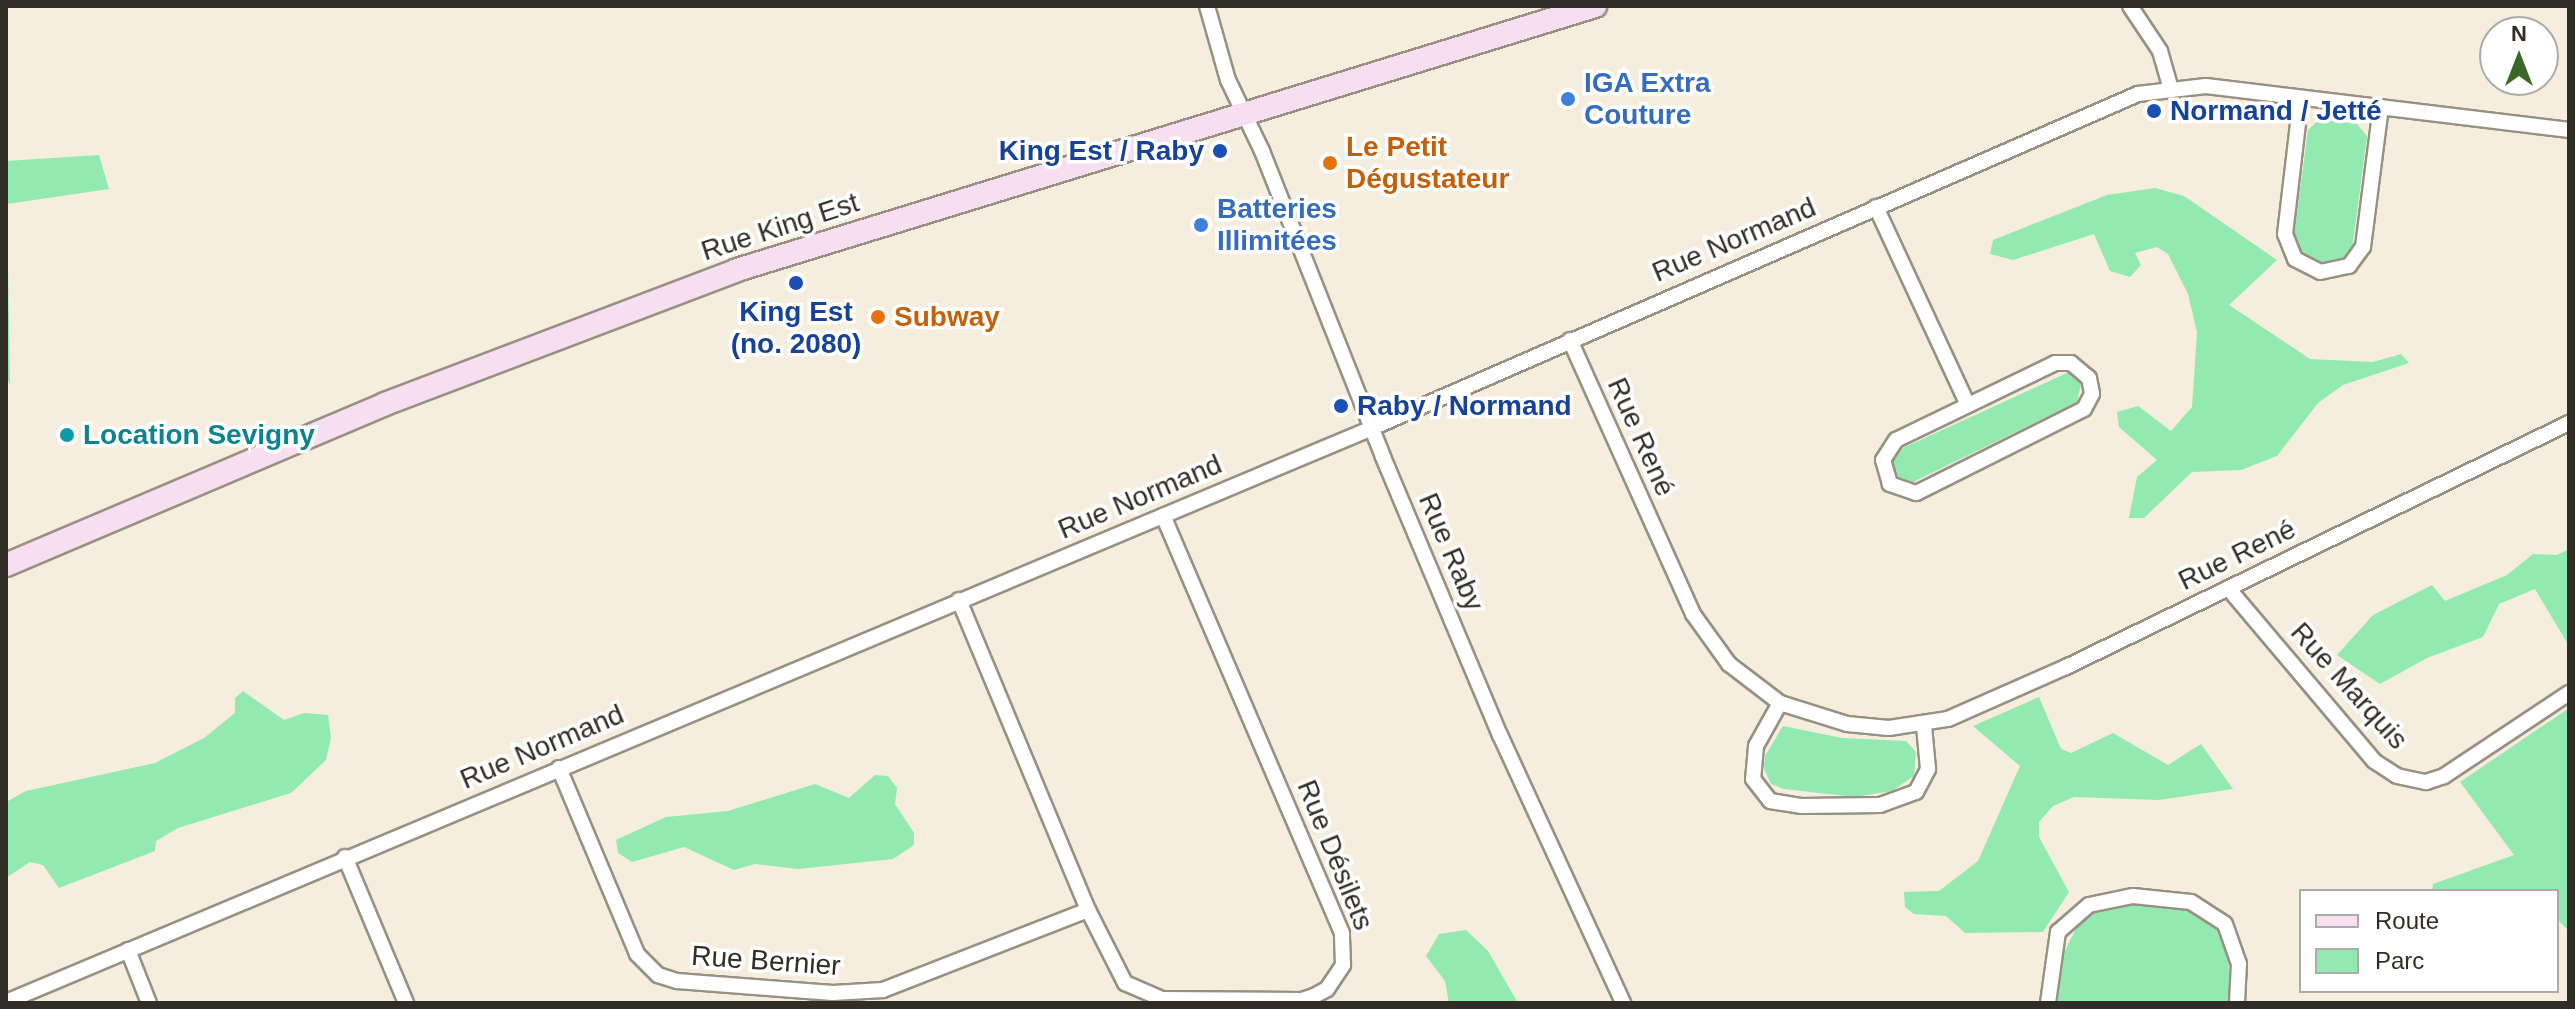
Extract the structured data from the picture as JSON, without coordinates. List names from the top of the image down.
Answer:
{
  "streets": {
    "main road": ["Rue King Est"],
    "street": [
      "Rue Normand",
      "Rue René",
      "Rue Raby",
      "Rue Marquis",
      "Rue Désilets",
      "Rue Bernier"
    ]
  },
  "crossings": [
    ["Rue King Est", "Rue Raby"],
    ["Rue Normand", "Rue René"],
    ["Rue Normand", "Rue Raby"],
    ["Rue Normand", "Rue Désilets"],
    ["Rue Normand", "Rue Bernier"],
    ["Rue René", "Rue Marquis"],
    ["Rue Désilets", "Rue Bernier"]
  ],
  "places": [
    "IGA Extra Couture",
    "Normand / Jetté",
    "King Est / Raby",
    "Le Petit Dégustateur",
    "Batteries Illimitées",
    "King Est (no. 2080)",
    "Subway",
    "Raby / Normand",
    "Location Sevigny"
  ],
  "legend": ["Route", "Parc"],
  "north": "top"
}
